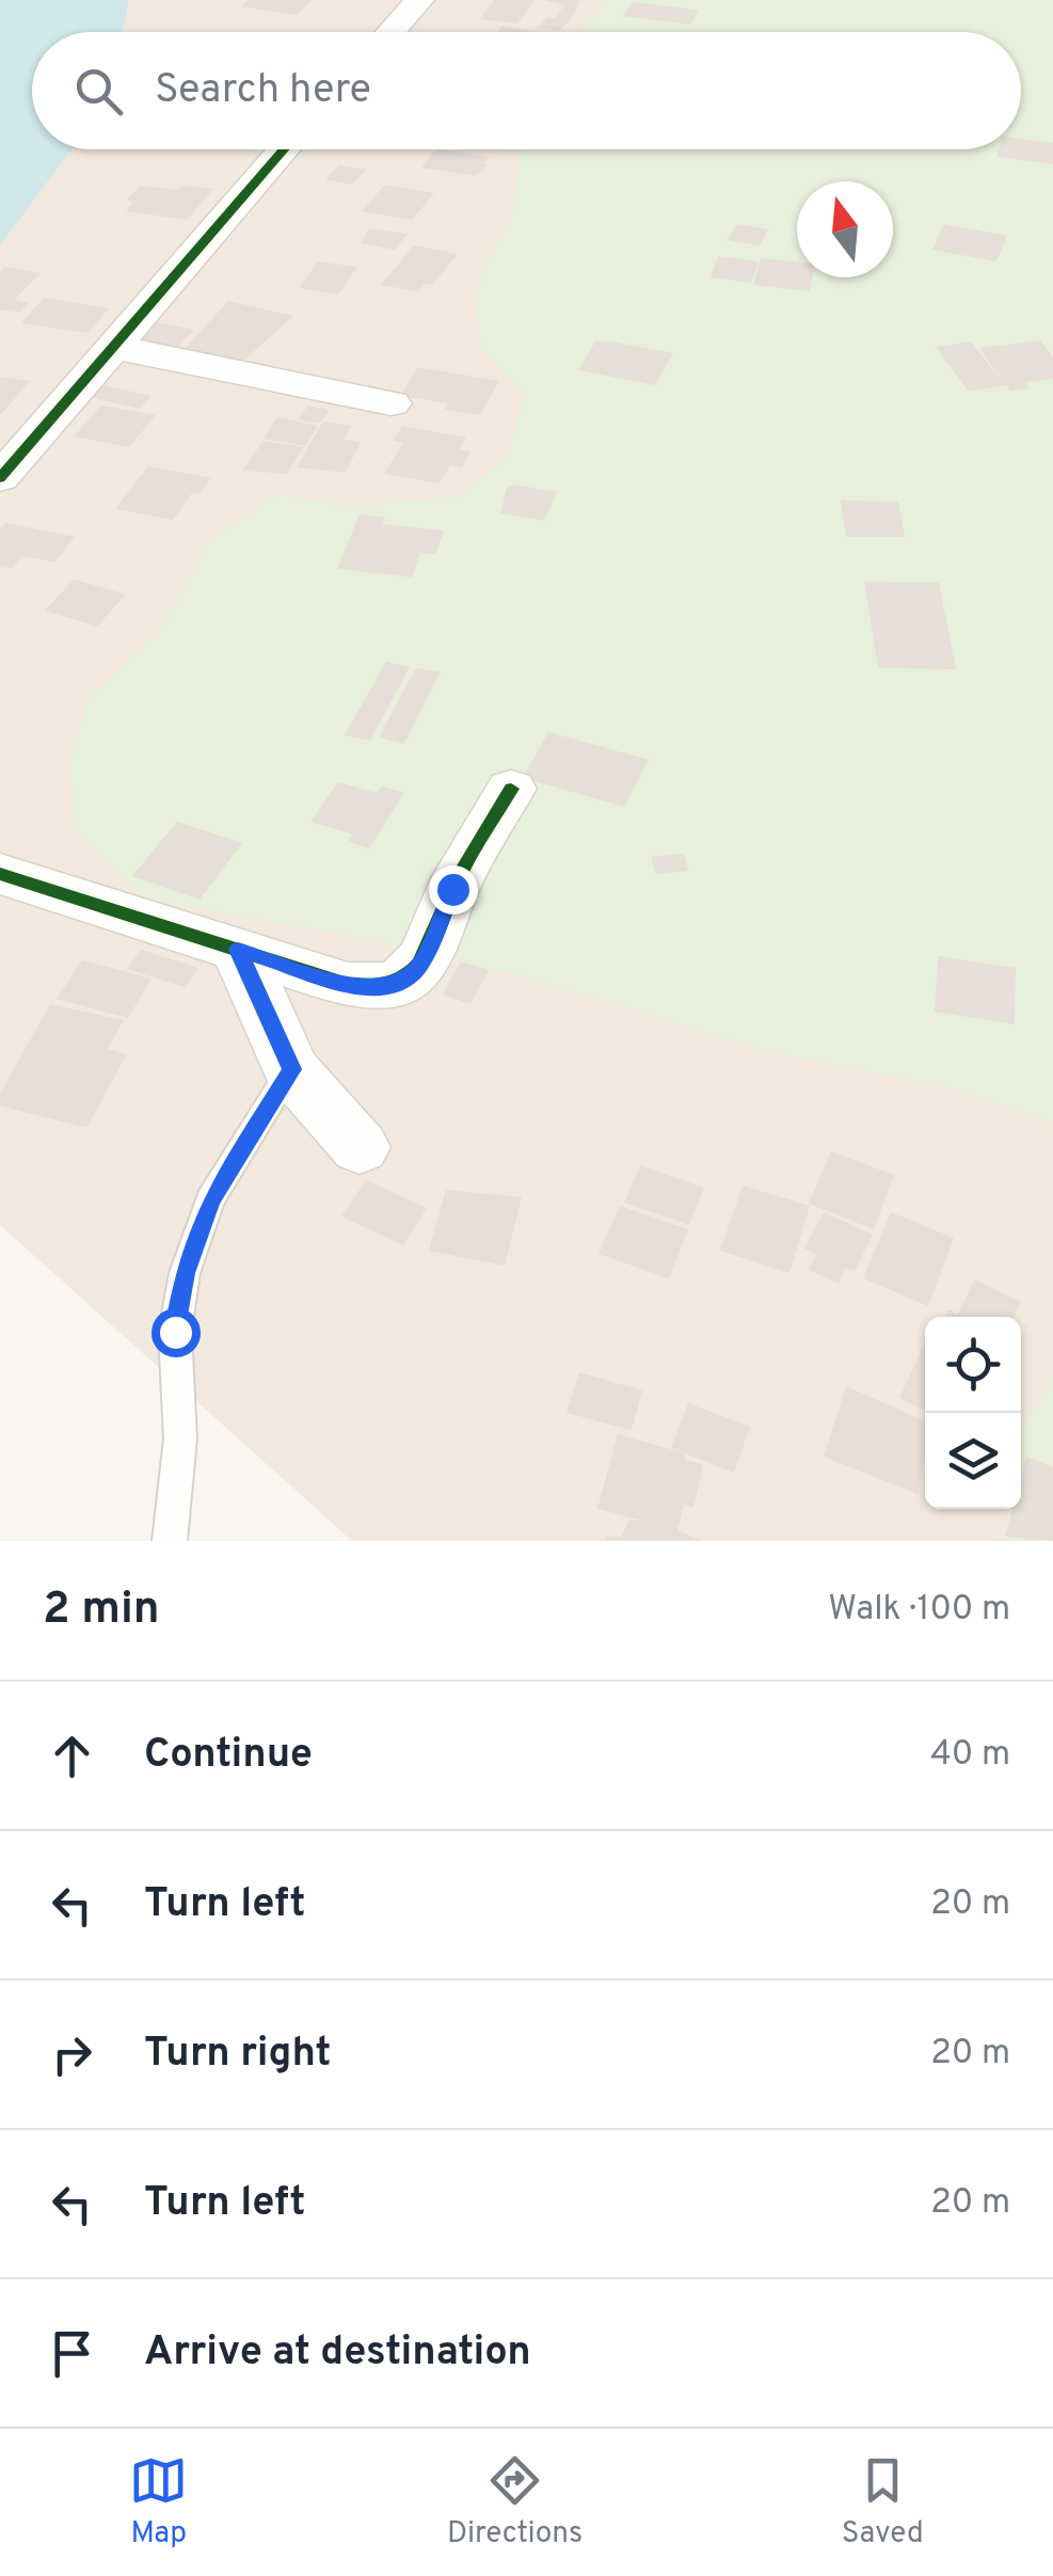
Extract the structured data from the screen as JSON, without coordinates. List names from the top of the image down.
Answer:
{
  "north": "top",
  "page": {
    "search": "Search here",
    "heading": ["2 min", "Walk · 100 m"],
    "list": [
      ["Continue", "40 m"],
      ["Turn left", "20 m"],
      ["Turn right", "20 m"],
      ["Turn left", "20 m"],
      "Arrive at destination"
    ],
    "nav": ["Map", "Directions", "Saved"]
  }
}
